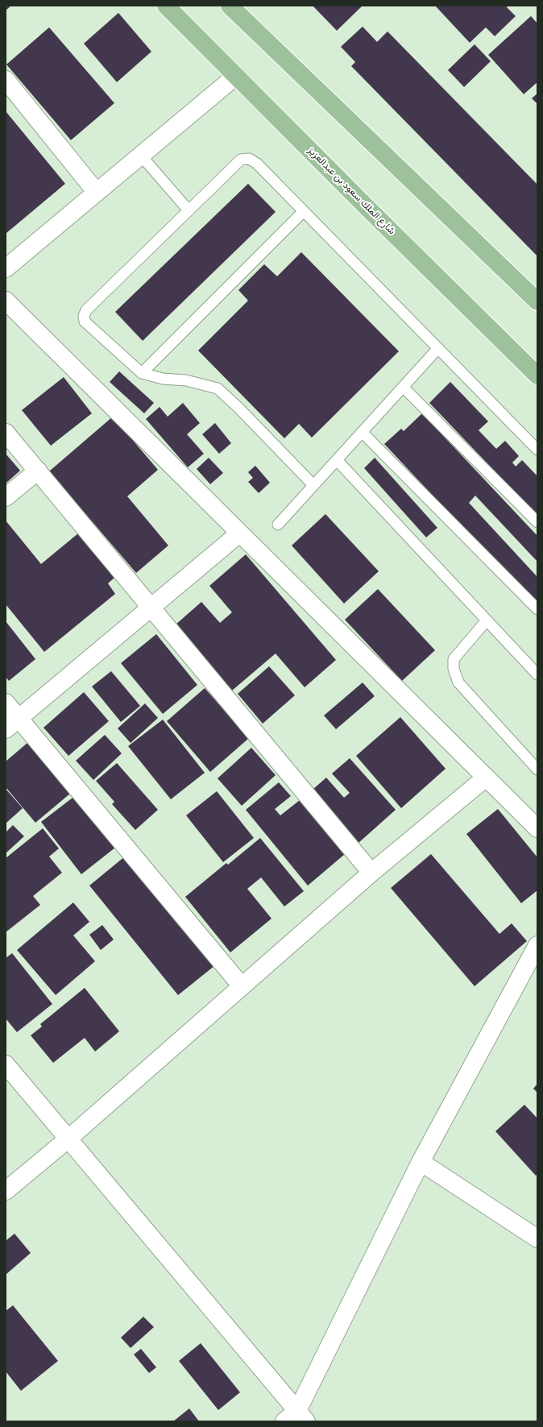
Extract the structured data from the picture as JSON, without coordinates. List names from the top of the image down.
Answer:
{
  "streets": {
    "main road": ["شارع الملك سعود بن عبدالعزيز"]
  }
}
